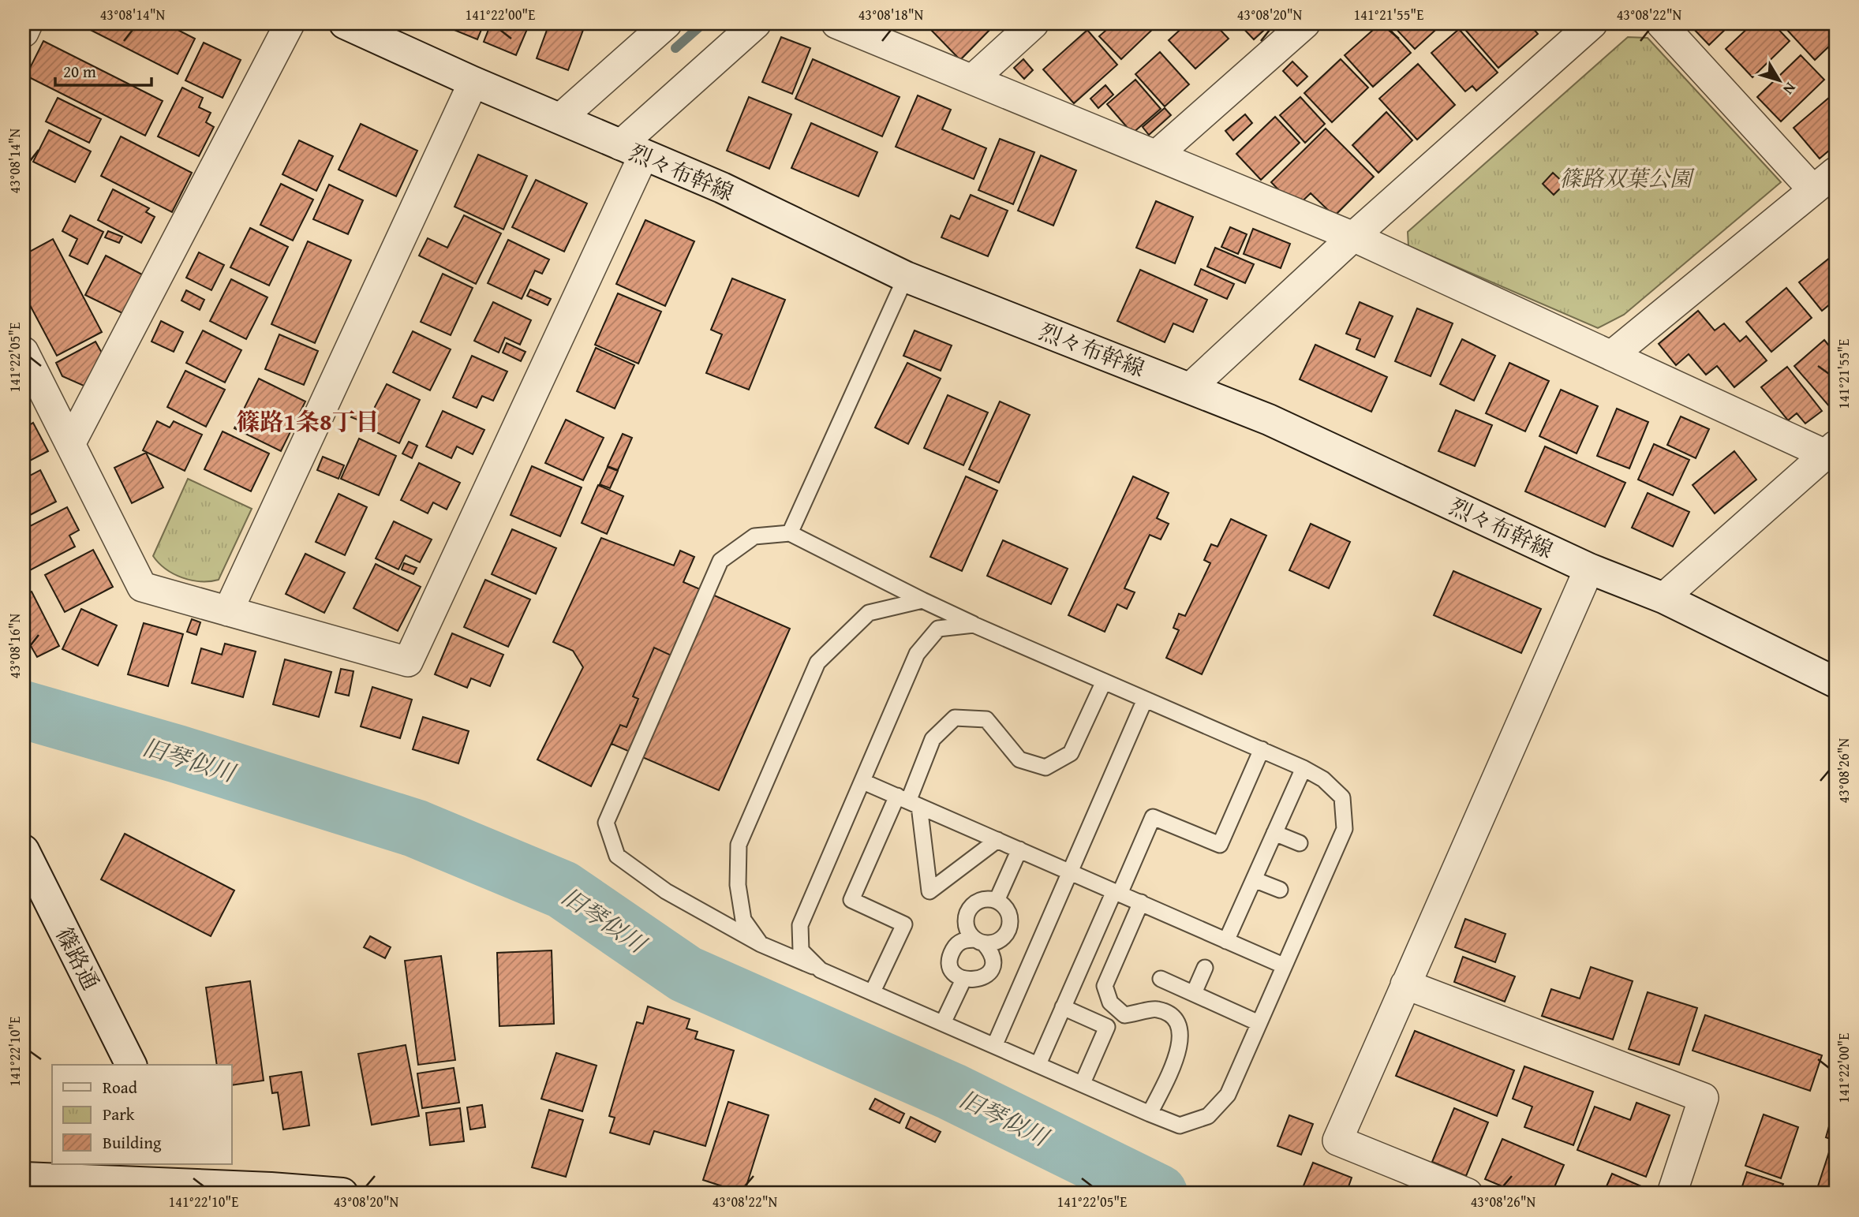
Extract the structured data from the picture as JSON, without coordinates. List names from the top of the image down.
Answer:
{
  "streets": {
    "street": ["烈々布幹線", "篠路通"]
  },
  "districts": ["篠路1条8丁目"],
  "water": ["旧琴似川"],
  "parks": ["篠路双葉公園"],
  "legend": ["Road", "Park", "Building"],
  "scale_bar": "20 m",
  "north": "bottom right",
  "coordinates": [
    "43°08'14\"N",
    "141°22'00\"E",
    "43°08'18\"N",
    "43°08'20\"N",
    "141°21'55\"E",
    "43°08'22\"N",
    "141°22'05\"E",
    "43°08'16\"N",
    "43°08'26\"N",
    "141°22'10\"E"
  ]
}
